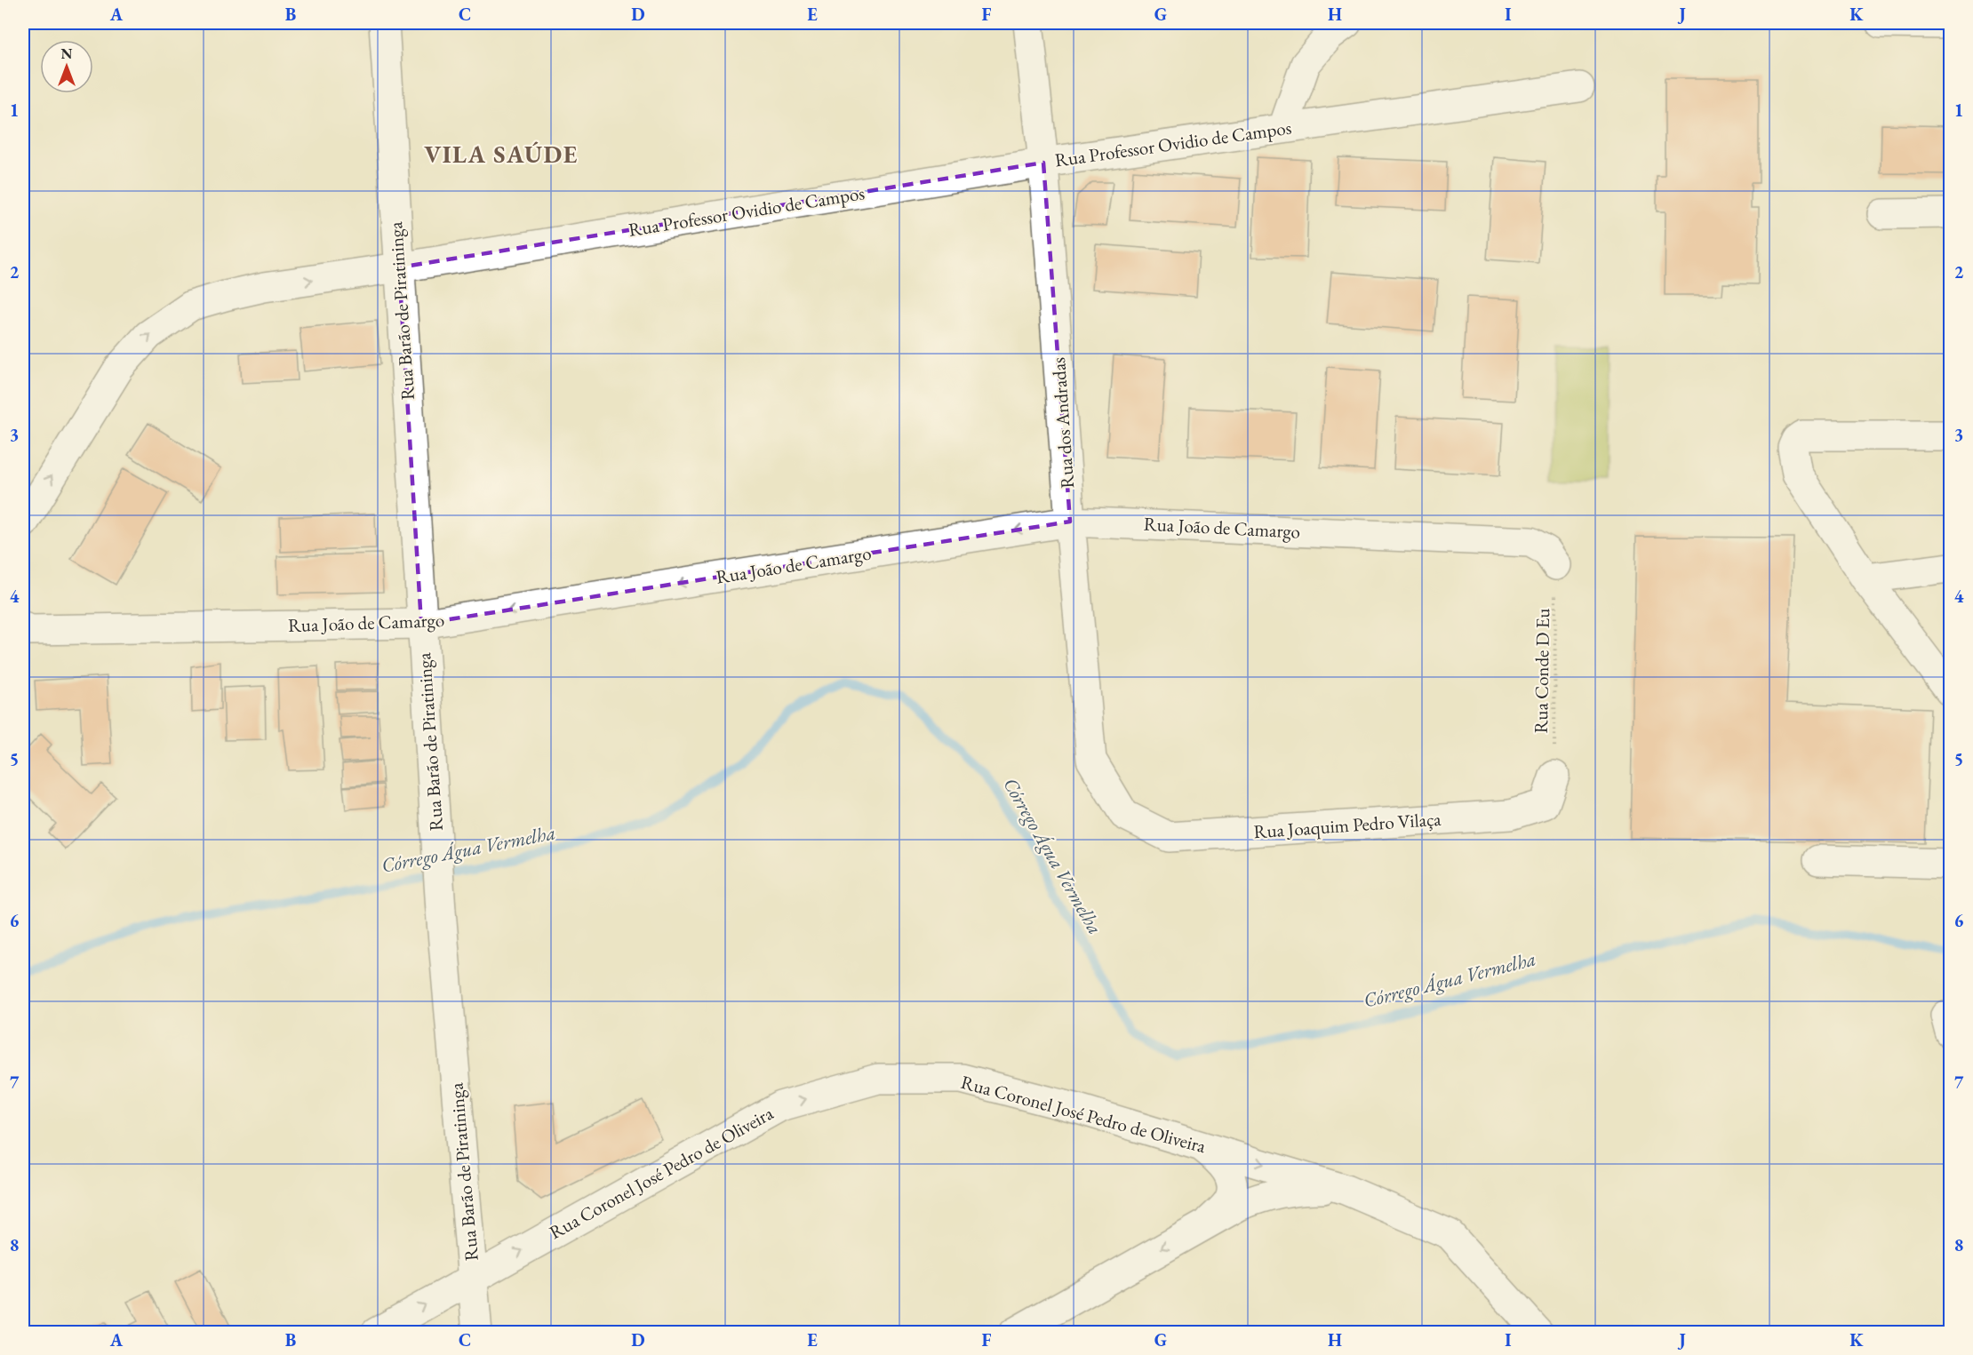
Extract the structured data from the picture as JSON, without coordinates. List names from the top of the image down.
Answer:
{
  "streets": {
    "street": [
      "Rua Professor Ovidio de Campos",
      "Rua Barão de Piratininga",
      "Rua dos Andradas",
      "Rua João de Camargo",
      "Rua Joaquim Pedro Vilaça",
      "Rua Coronel José Pedro de Oliveira"
    ],
    "path": ["Rua Conde D Eu"]
  },
  "crossings": [
    ["Rua Professor Ovidio de Campos", "Rua Barão de Piratininga"],
    ["Rua Professor Ovidio de Campos", "Rua dos Andradas"],
    ["Rua Barão de Piratininga", "Rua João de Camargo"],
    ["Rua Barão de Piratininga", "Rua Coronel José Pedro de Oliveira"],
    ["Rua dos Andradas", "Rua João de Camargo"],
    ["Rua dos Andradas", "Rua Joaquim Pedro Vilaça"],
    ["Rua João de Camargo", "Rua Conde D Eu"],
    ["Rua Conde D Eu", "Rua Joaquim Pedro Vilaça"]
  ],
  "one_way": ["Rua João de Camargo"],
  "districts": ["VILA SAÚDE"],
  "water": ["Córrego Água Vermelha"],
  "north": "top",
  "grid": {
    "columns": [
      "A",
      "B",
      "C",
      "D",
      "E",
      "F",
      "G",
      "H",
      "I",
      "J",
      "K"
    ],
    "rows": [
      "1",
      "2",
      "3",
      "4",
      "5",
      "6",
      "7",
      "8"
    ]
  }
}
